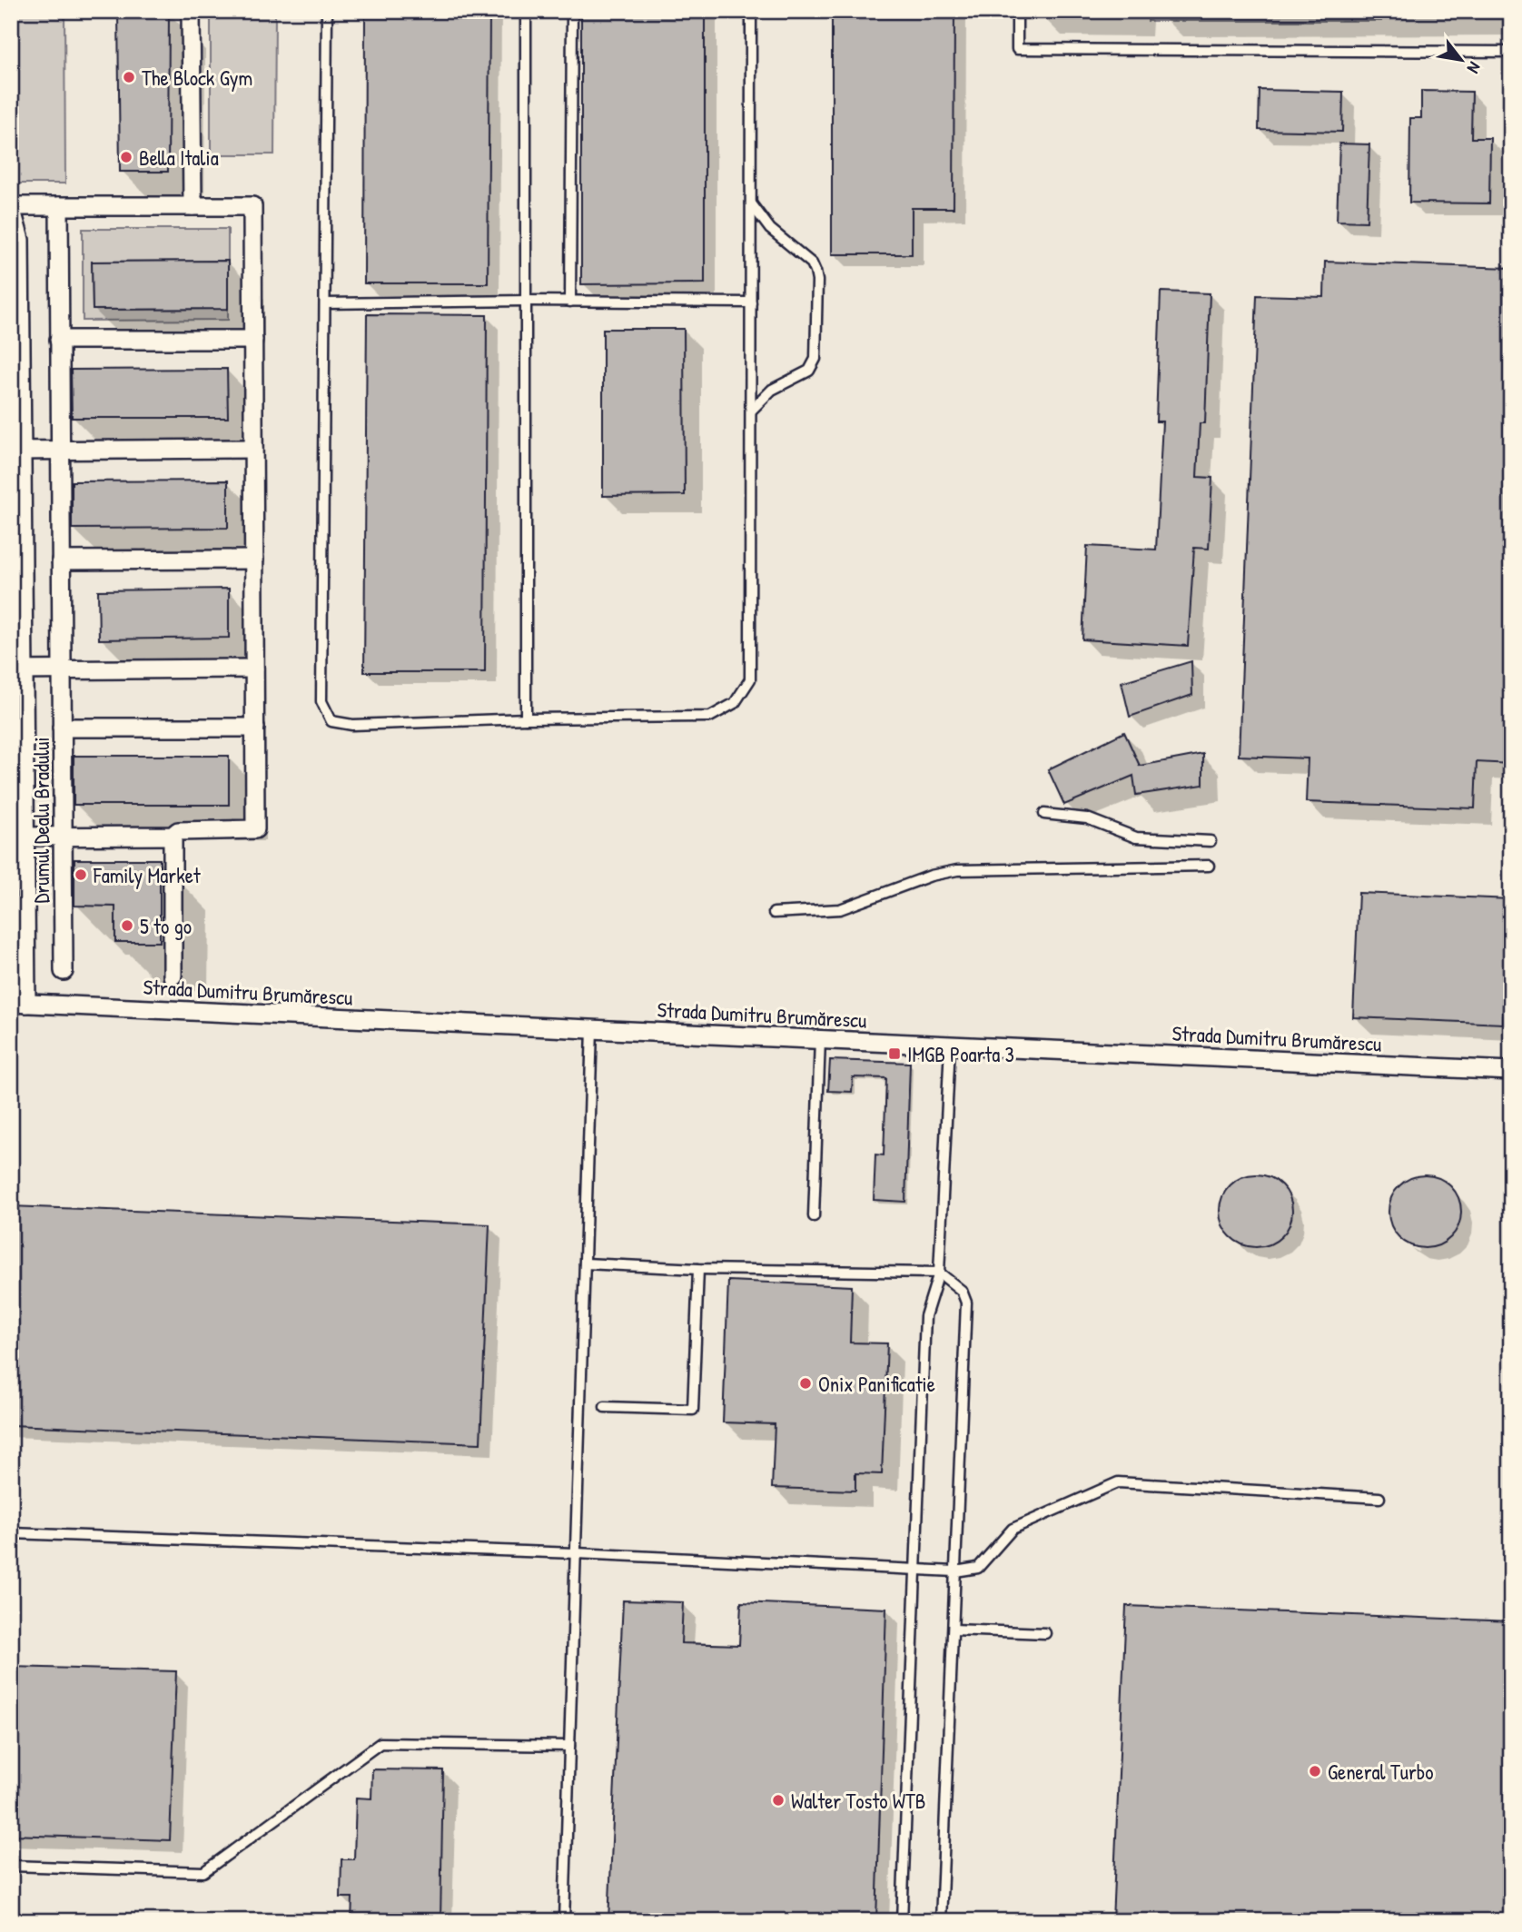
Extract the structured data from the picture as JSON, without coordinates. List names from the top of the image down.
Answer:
{
  "streets": {
    "street": ["Drumul Dealu Bradului", "Strada Dumitru Brumărescu"]
  },
  "crossings": [
    ["Drumul Dealu Bradului", "Strada Dumitru Brumărescu"]
  ],
  "places": {
    "other": [
      "The Block Gym",
      "Bella Italia",
      "Family Market",
      "5 to go",
      "Onix Panificatie",
      "General Turbo",
      "Walter Tosto WTB"
    ],
    "transit": ["IMGB Poarta 3"]
  },
  "north": "bottom right"
}
